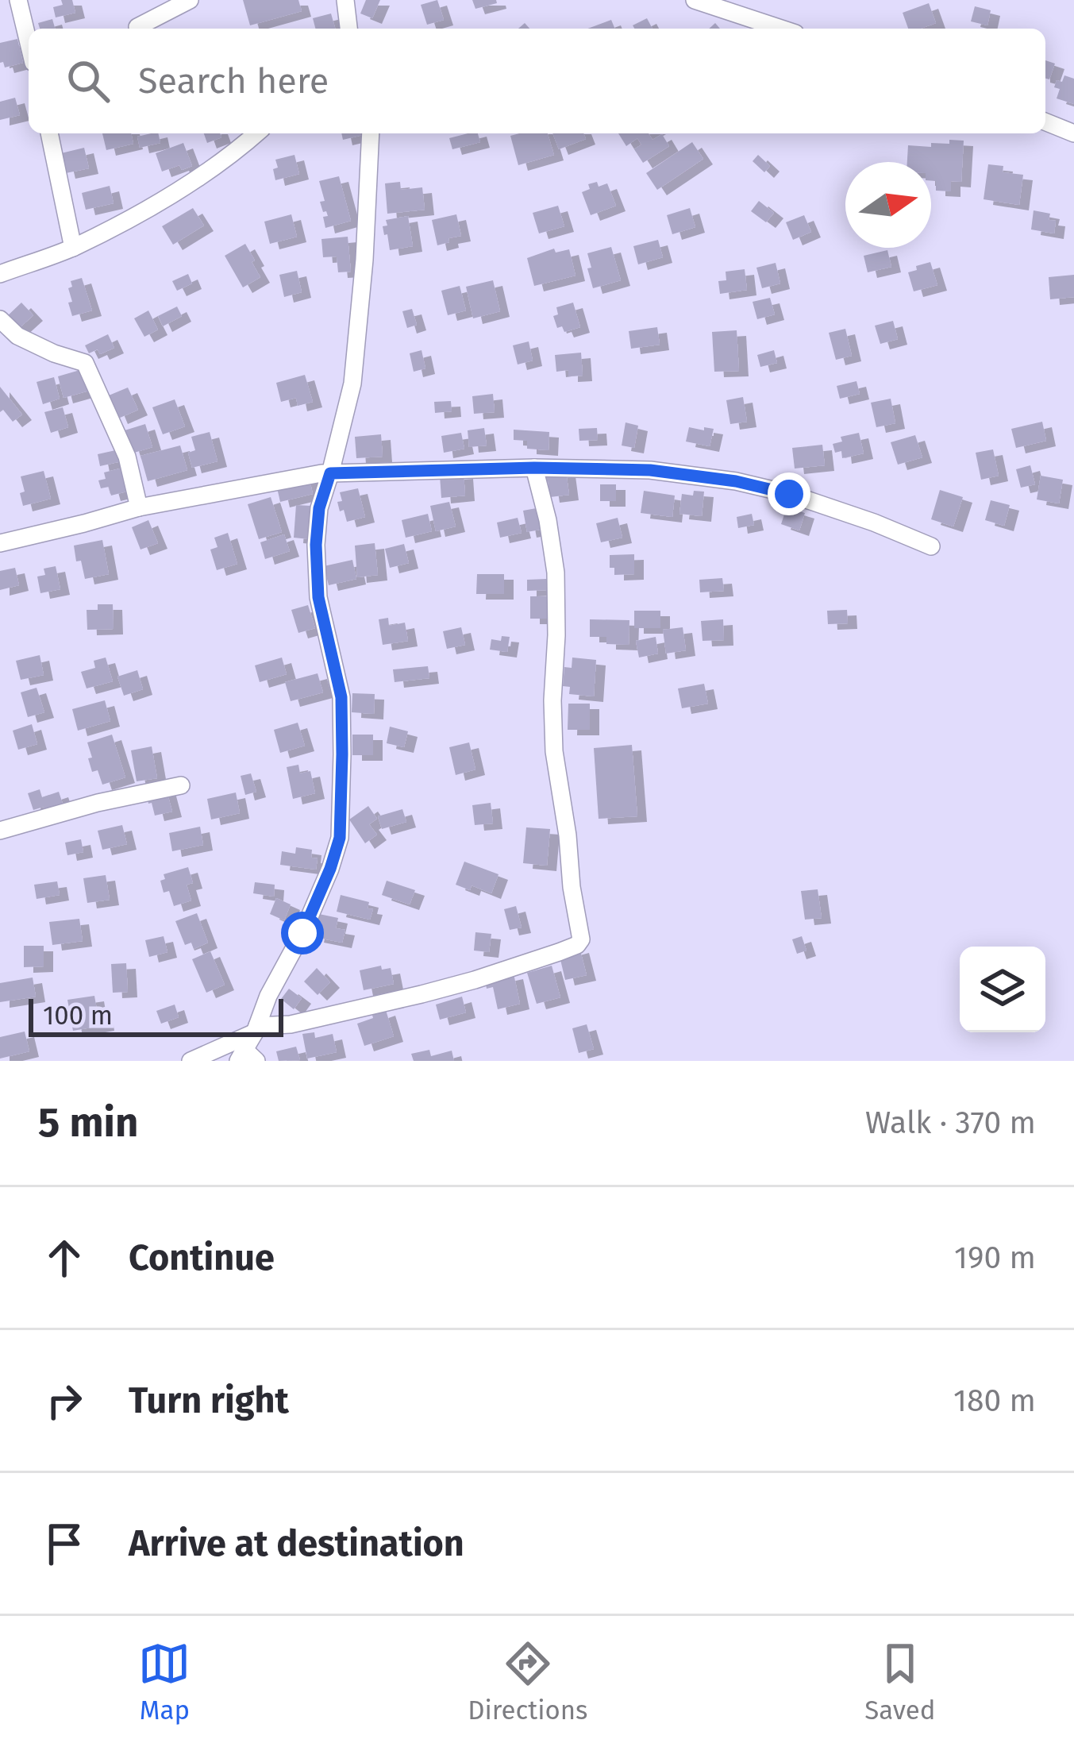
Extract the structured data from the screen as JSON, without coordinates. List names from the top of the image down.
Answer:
{
  "scale_bar": "100 m",
  "north": "right",
  "page": {
    "search": "Search here",
    "scale": "100 m",
    "heading": ["5 min", "Walk · 370 m"],
    "list": [
      ["Continue", "190 m"],
      ["Turn right", "180 m"],
      "Arrive at destination"
    ],
    "nav": ["Map", "Directions", "Saved"]
  }
}
